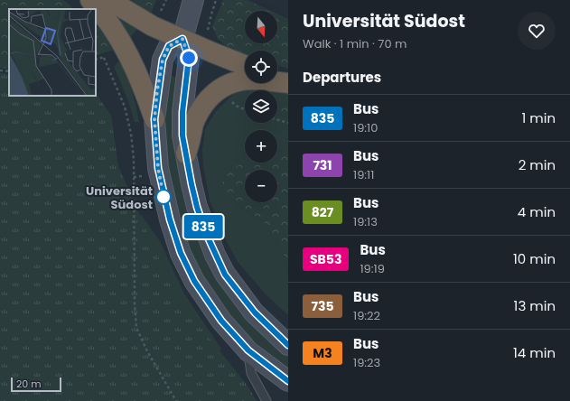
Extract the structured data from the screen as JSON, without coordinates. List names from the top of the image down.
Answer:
{
  "places": ["Universität Südost"],
  "lines": ["bus line 835"],
  "scale_bar": "20 m",
  "north": "bottom",
  "page": {
    "on_map": "835",
    "heading": [
      ["Universität Südost", "Walk · 1 min · 70 m"],
      "Departures"
    ],
    "map_buttons": ["+", "−"],
    "list": [
      {
        "mark": "835",
        "name": "Bus",
        "note": "19:10",
        "value": "1 min"
      },
      {
        "mark": "731",
        "name": "Bus",
        "note": "19:11",
        "value": "2 min"
      },
      {
        "mark": "827",
        "name": "Bus",
        "note": "19:13",
        "value": "4 min"
      },
      {
        "mark": "SB53",
        "name": "Bus",
        "note": "19:19",
        "value": "10 min"
      },
      {
        "mark": "735",
        "name": "Bus",
        "note": "19:22",
        "value": "13 min"
      },
      {
        "mark": "M3",
        "name": "Bus",
        "note": "19:23",
        "value": "14 min"
      }
    ],
    "scale": "20 m"
  }
}
